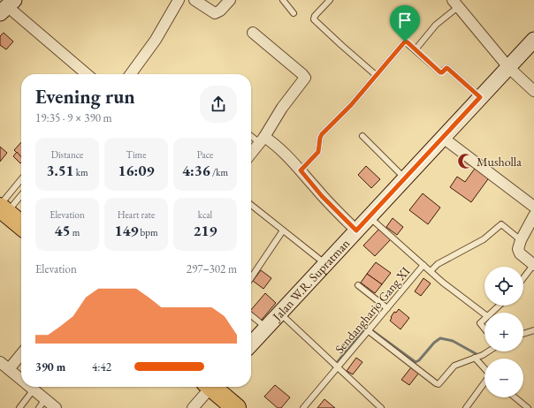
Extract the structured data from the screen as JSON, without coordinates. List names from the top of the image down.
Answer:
{
  "streets": {
    "street": ["Jalan W.R. Supratman"],
    "lane": ["Sendangharjo Gang XI"]
  },
  "crossings": [
    ["Jalan W.R. Supratman", "Sendangharjo Gang XI"]
  ],
  "places": {
    "mosque": ["Musholla"]
  },
  "page": {
    "heading": ["Evening run", "19:35 · 9 × 390 m"],
    "stats": [
      ["Distance", "3.51 km"],
      ["Time", "16:09"],
      ["Pace", "4:36 /km"],
      ["Elevation", "45 m"],
      ["Heart rate", "149 bpm"],
      ["kcal", "219"]
    ],
    "chart": ["Elevation", "297–302 m"],
    "map_buttons": ["+", "−"],
    "list": [
      {
        "name": "390 m",
        "note": "4:42"
      }
    ]
  }
}
